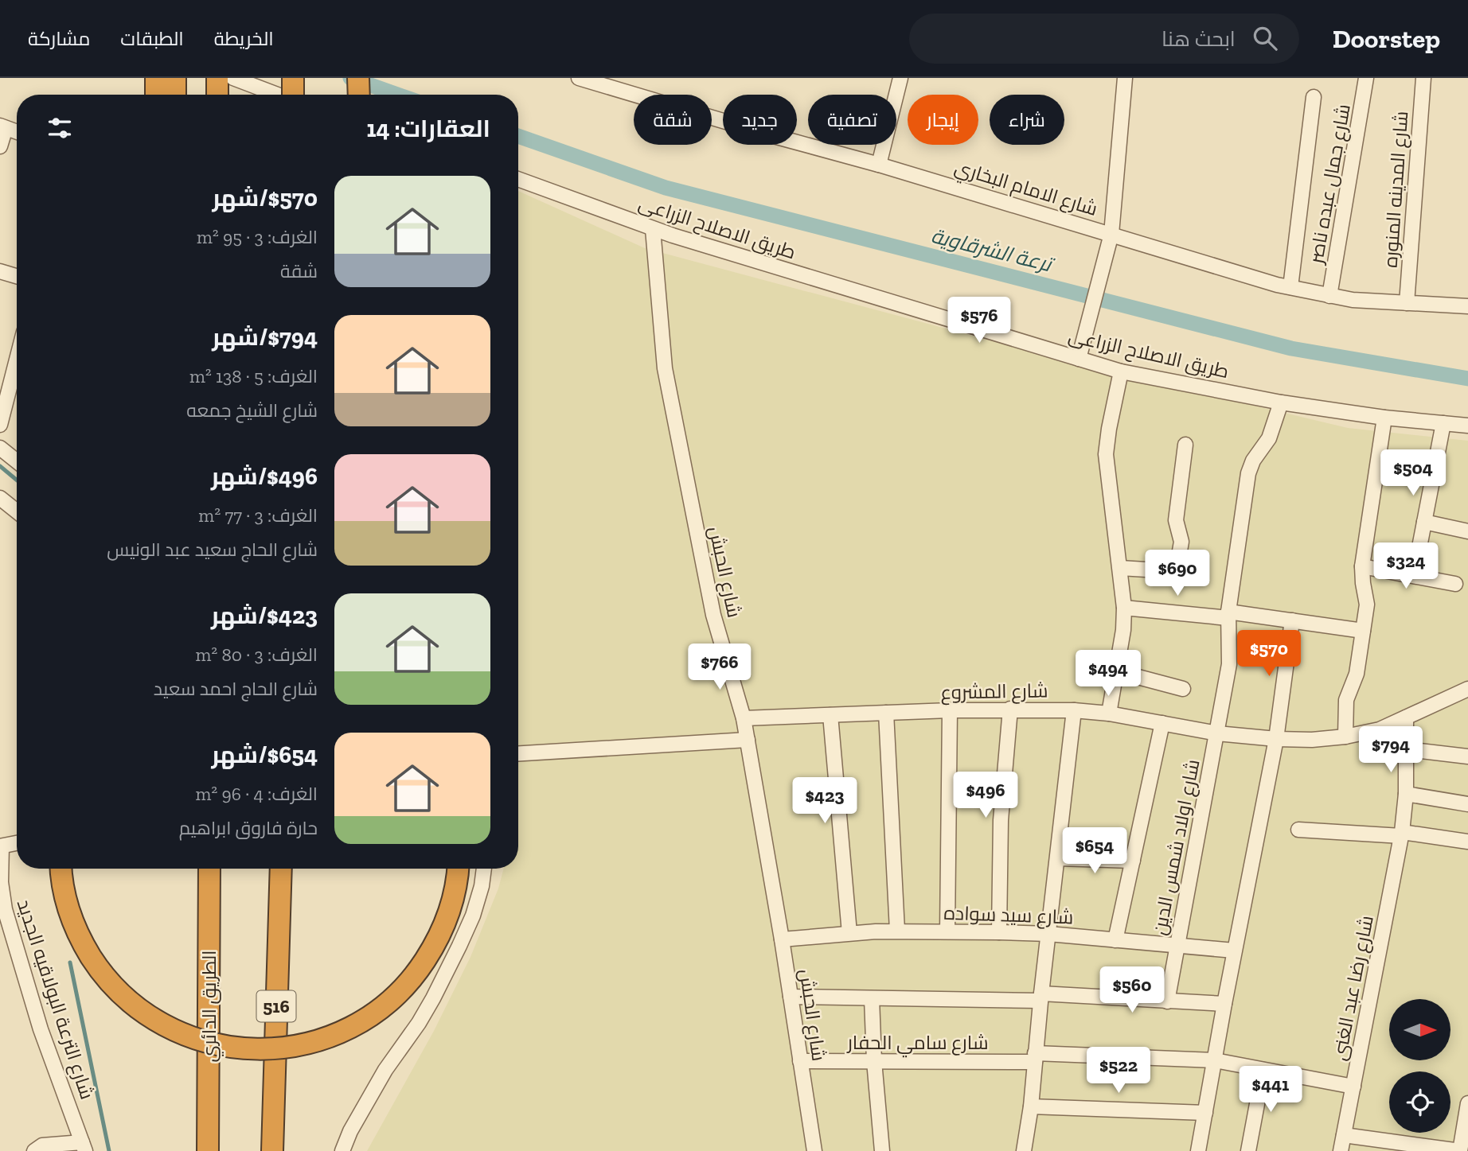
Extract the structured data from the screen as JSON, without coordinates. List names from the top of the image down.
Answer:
{
  "streets": {
    "highway": ["الطريق الدائري", "516"],
    "street": [
      "شارع جمال عبده ناصر",
      "شارع الامام البخاري",
      "شارع المدينه المنوره",
      "طريق الاصلاح الزراعى",
      "شارع الحبش",
      "شارع المشروع",
      "شارع اولاد شمس الدين",
      "شارع سيد سواده",
      "شارع رضا عبد الغنى",
      "شارع الترعة البولاقيه الجديد",
      "شارع سامي الحفار"
    ]
  },
  "crossings": [
    ["شارع جمال عبده ناصر", "شارع الامام البخاري"],
    ["شارع الامام البخاري", "شارع المدينه المنوره"],
    ["طريق الاصلاح الزراعى", "شارع الحبش"],
    ["طريق الاصلاح الزراعى", "شارع اولاد شمس الدين"],
    ["شارع الحبش", "شارع المشروع"],
    ["شارع الحبش", "شارع سيد سواده"],
    ["شارع الحبش", "شارع سامي الحفار"],
    ["شارع المشروع", "شارع اولاد شمس الدين"],
    ["شارع المشروع", "شارع رضا عبد الغنى"],
    ["شارع اولاد شمس الدين", "شارع سيد سواده"],
    ["شارع رضا عبد الغنى", "شارع سامي الحفار"]
  ],
  "water": ["ترعة الشرقاوية"],
  "north": "right",
  "page": {
    "header": "Doorstep",
    "search": "ابحث هنا",
    "nav": ["الخريطة", "الطبقات", "مشاركة"],
    "chip": [
      "شراء",
      "إيجار",
      "تصفية",
      "جديد",
      "شقة"
    ],
    "heading": "العقارات: 14",
    "list": [
      {
        "name": "$570/شهر",
        "note": "الغرف: 3 · 95 m² · شقة"
      },
      {
        "name": "$794/شهر",
        "note": "الغرف: 5 · 138 m² · شارع الشيخ جمعه"
      },
      {
        "name": "$496/شهر",
        "note": "الغرف: 3 · 77 m² · شارع الحاج سعيد عبد الونيس"
      },
      {
        "name": "$423/شهر",
        "note": "الغرف: 3 · 80 m² · شارع الحاج احمد سعيد"
      },
      {
        "name": "$654/شهر",
        "note": "الغرف: 4 · 96 m² · حارة فاروق ابراهيم"
      }
    ],
    "price": [
      "$576",
      "$504",
      "$324",
      "$690",
      "$570",
      "$766",
      "$494",
      "$794",
      "$496",
      "$423",
      "$654",
      "$560",
      "$522",
      "$441"
    ]
  }
}
